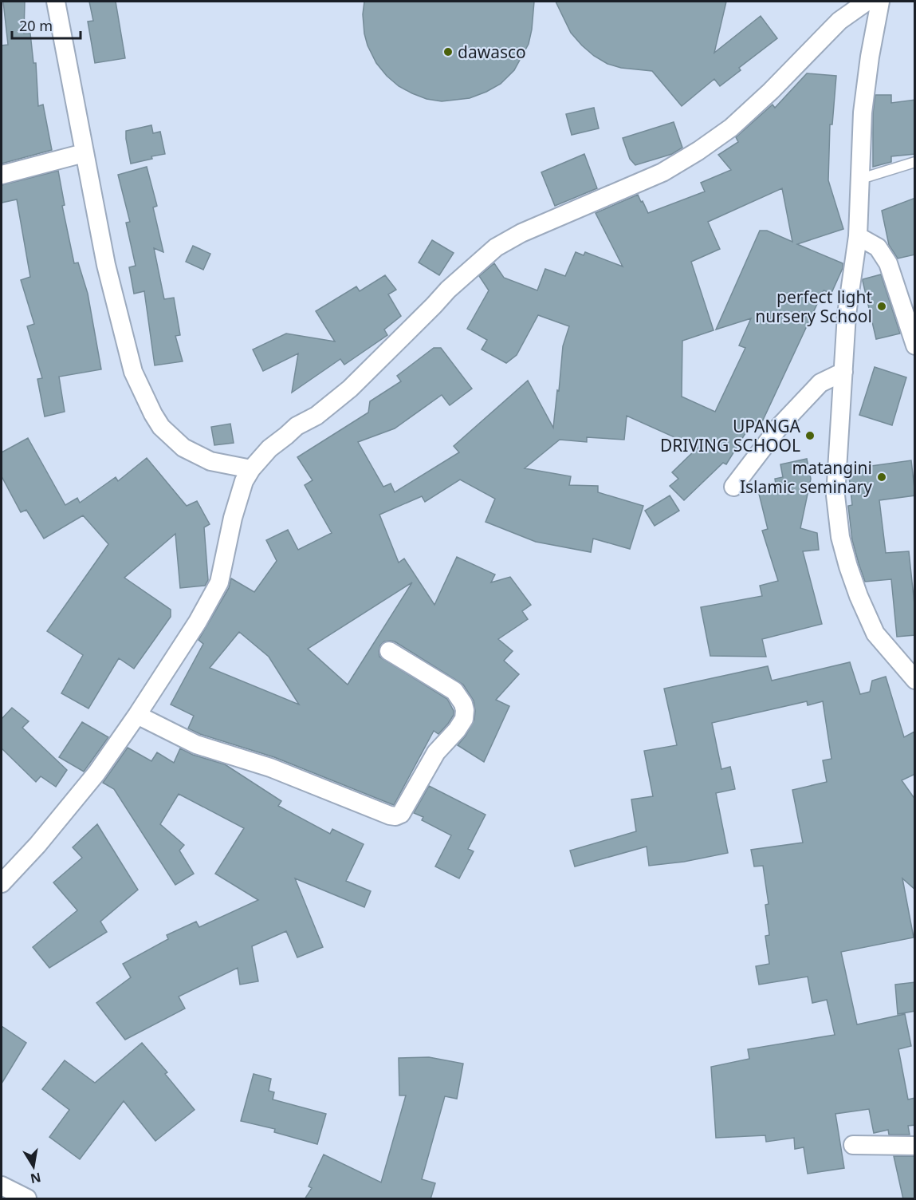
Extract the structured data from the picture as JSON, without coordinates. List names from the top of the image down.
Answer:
{
  "places": [
    "dawasco",
    "perfect light nursery School",
    "UPANGA DRIVING SCHOOL",
    "matangini Islamic seminary"
  ],
  "scale_bar": "20 m",
  "north": "bottom"
}
